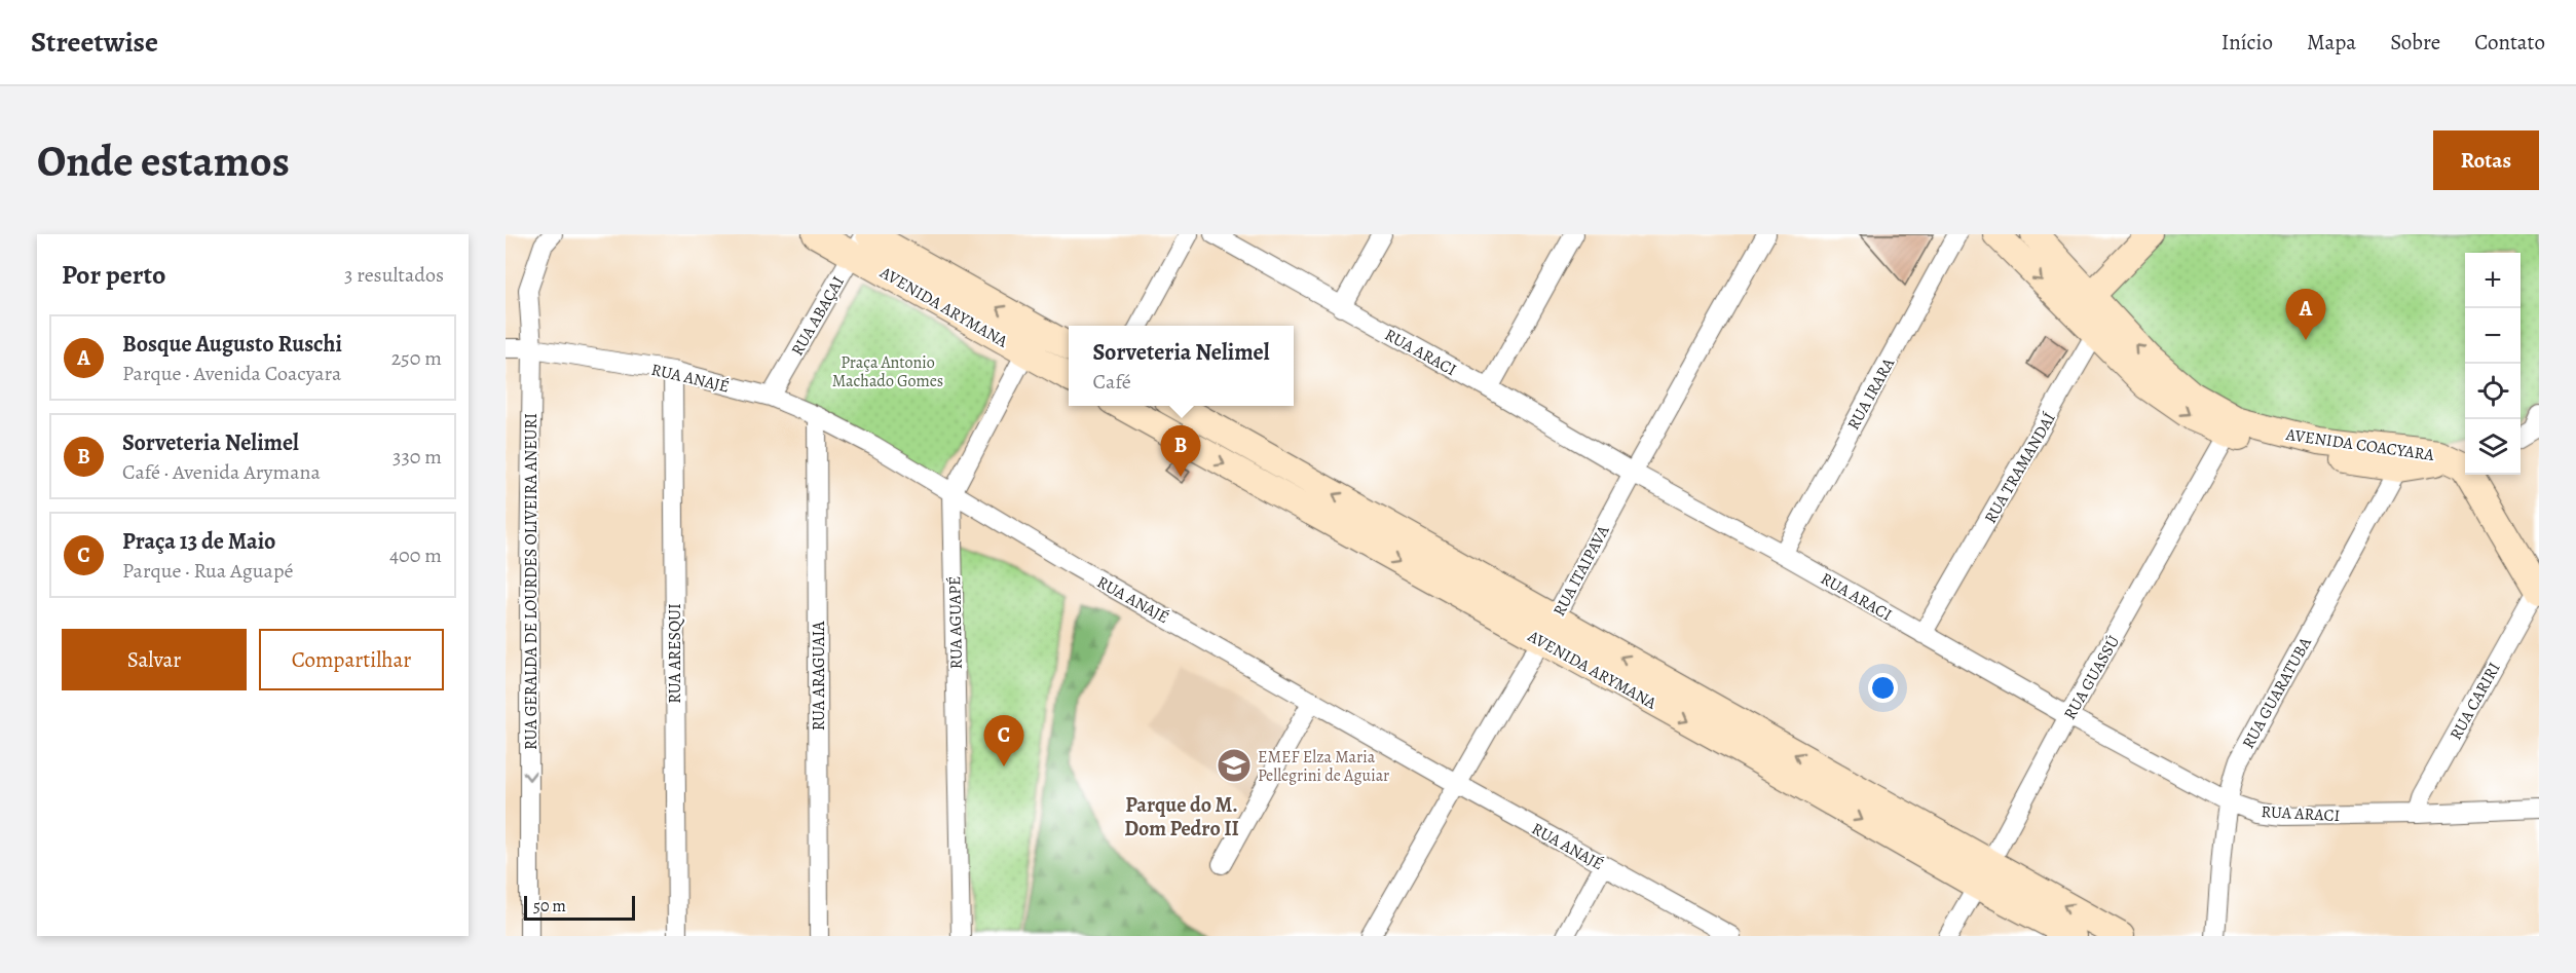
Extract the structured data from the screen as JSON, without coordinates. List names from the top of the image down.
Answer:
{
  "streets": {
    "main road": ["AVENIDA ARYMANA", "AVENIDA COACYARA"],
    "street": [
      "RUA ABAÇAI",
      "RUA ARACI",
      "RUA ANAJÉ",
      "RUA IRARA",
      "RUA TRAMANDAÍ",
      "RUA ITAIPAVA",
      "RUA GERALDA DE LOURDES OLIVEIRA ANEURI",
      "RUA AGUAPÉ",
      "RUA ARESQUI",
      "RUA ARAGUAIA",
      "RUA GUASSÚ",
      "RUA GUARATUBA",
      "RUA CARIRI"
    ]
  },
  "crossings": [
    ["AVENIDA ARYMANA", "RUA ABAÇAI"],
    ["AVENIDA ARYMANA", "RUA ITAIPAVA"],
    ["AVENIDA ARYMANA", "RUA AGUAPÉ"],
    ["AVENIDA ARYMANA", "RUA GUASSÚ"],
    ["RUA ABAÇAI", "RUA ANAJÉ"],
    ["RUA ARACI", "RUA IRARA"],
    ["RUA ARACI", "RUA TRAMANDAÍ"],
    ["RUA ARACI", "RUA ITAIPAVA"],
    ["RUA ARACI", "RUA GUASSÚ"],
    ["RUA ARACI", "RUA GUARATUBA"],
    ["RUA ARACI", "RUA CARIRI"],
    ["RUA ANAJÉ", "RUA ITAIPAVA"],
    ["RUA ANAJÉ", "RUA GERALDA DE LOURDES OLIVEIRA ANEURI"],
    ["RUA ANAJÉ", "RUA AGUAPÉ"],
    ["RUA ANAJÉ", "RUA ARESQUI"],
    ["RUA ANAJÉ", "RUA ARAGUAIA"],
    ["AVENIDA COACYARA", "RUA TRAMANDAÍ"],
    ["AVENIDA COACYARA", "RUA GUASSÚ"],
    ["AVENIDA COACYARA", "RUA GUARATUBA"]
  ],
  "one_way": ["RUA GERALDA DE LOURDES OLIVEIRA ANEURI"],
  "districts": ["Parque do M. Dom Pedro II"],
  "parks": ["Praça Antonio Machado Gomes"],
  "places": {
    "school or university": ["EMEF Elza Maria Pellegrini de Aguiar"]
  },
  "scale_bar": "50 m",
  "page": {
    "header": "Streetwise",
    "nav": [
      "Início",
      "Mapa",
      "Sobre",
      "Contato"
    ],
    "buttons": [
      "Rotas",
      ["Salvar", "Compartilhar"]
    ],
    "title": "Onde estamos",
    "heading": ["Por perto", "3 resultados"],
    "map_buttons": ["+", "−"],
    "pins": ["A", "B", "C"],
    "list": [
      {
        "mark": "A",
        "name": "Bosque Augusto Ruschi",
        "note": "Parque · Avenida Coacyara",
        "value": "250 m"
      },
      {
        "mark": "B",
        "name": "Sorveteria Nelimel",
        "note": "Café · Avenida Arymana",
        "value": "330 m"
      },
      {
        "mark": "C",
        "name": "Praça 13 de Maio",
        "note": "Parque · Rua Aguapé",
        "value": "400 m"
      }
    ],
    "popup": ["Sorveteria Nelimel", "Café"],
    "scale": "50 m"
  }
}
